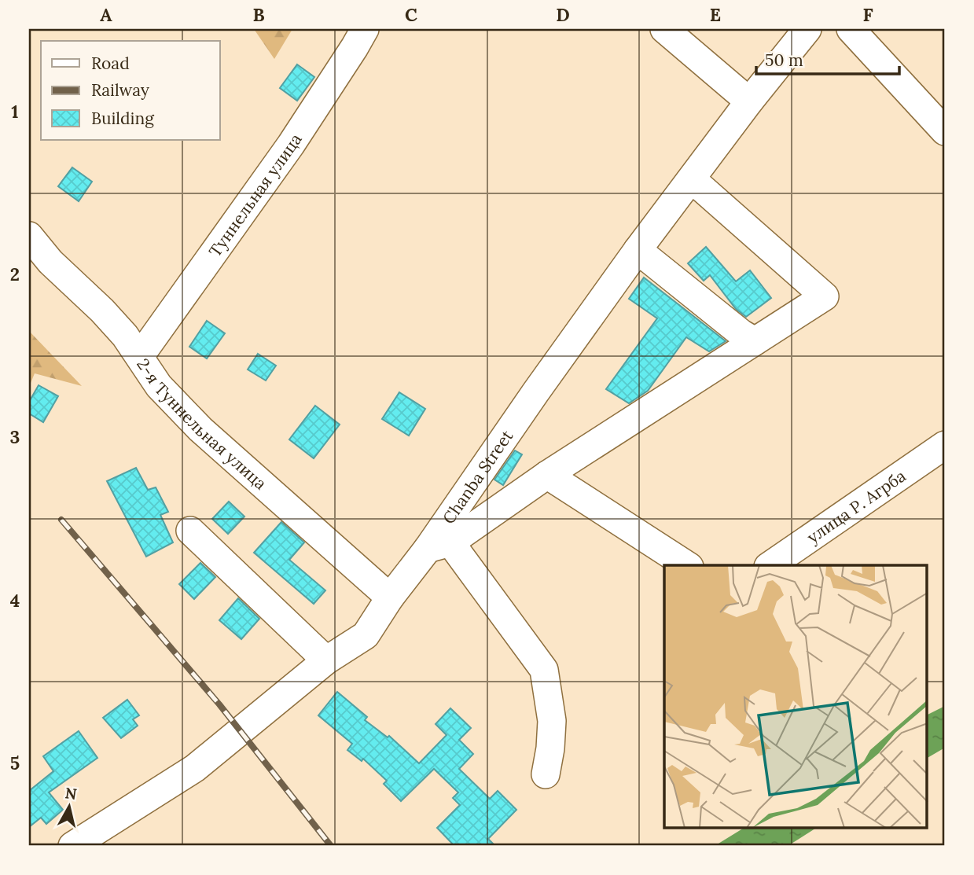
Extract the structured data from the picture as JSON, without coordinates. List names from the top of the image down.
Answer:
{
  "streets": {
    "street": [
      "Туннельная улица",
      "2-я Туннельная улица",
      "Chanba Street",
      "улица Р. Агрба"
    ]
  },
  "crossings": [
    ["Туннельная улица", "2-я Туннельная улица"],
    ["2-я Туннельная улица", "Chanba Street"]
  ],
  "legend": ["Road", "Railway", "Building"],
  "scale_bar": "50 m",
  "north": "top",
  "grid": {
    "columns": [
      "A",
      "B",
      "C",
      "D",
      "E",
      "F"
    ],
    "rows": [
      "1",
      "2",
      "3",
      "4",
      "5"
    ]
  }
}
